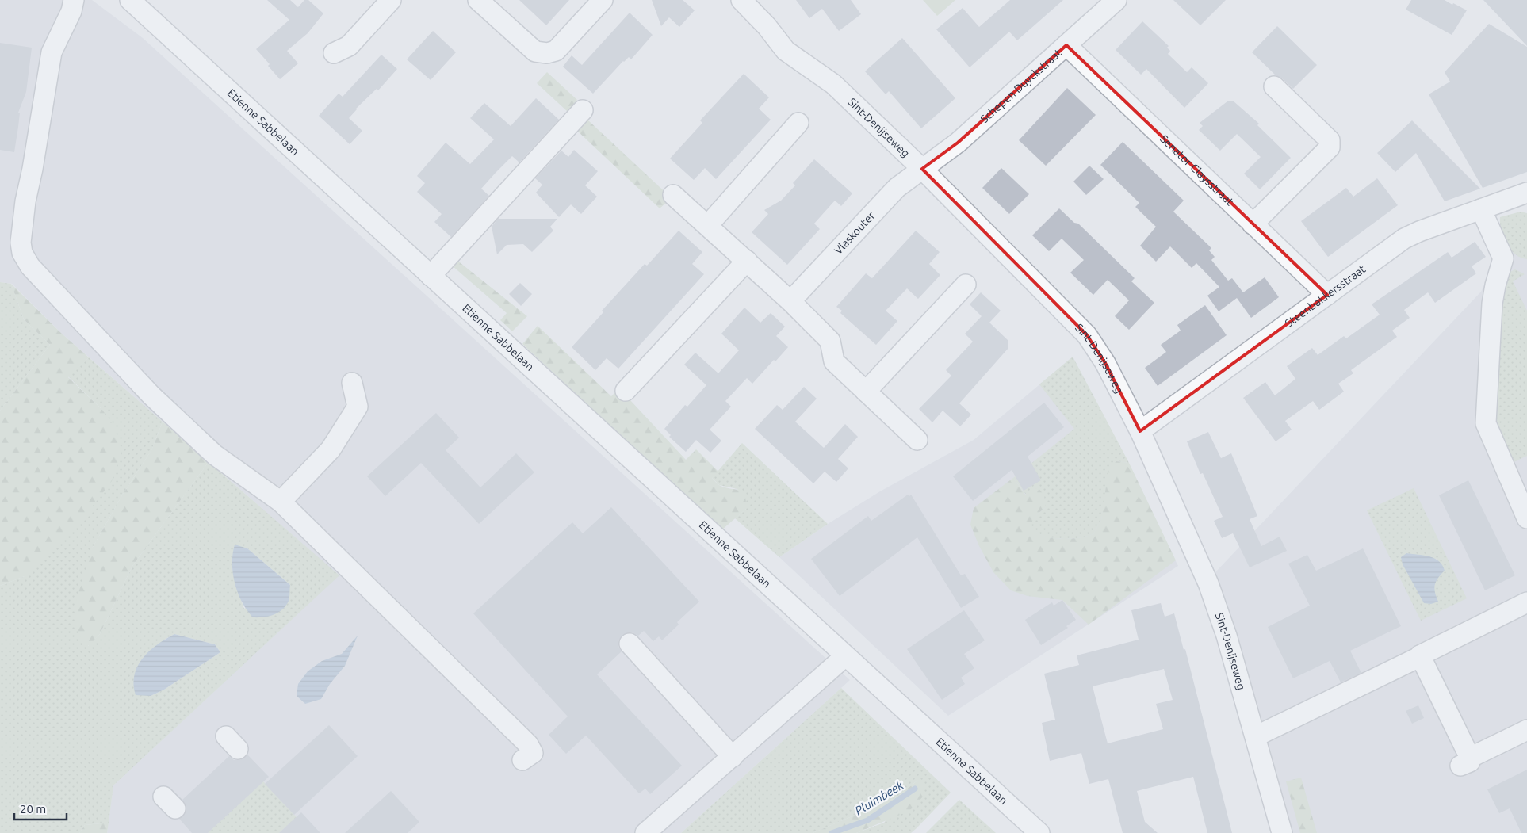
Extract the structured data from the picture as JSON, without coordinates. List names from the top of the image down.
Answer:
{
  "streets": {
    "street": [
      "Schepen Duyckstraat",
      "Etienne Sabbelaan",
      "Sint-Denijseweg",
      "Senator Claysstraat",
      "Vlaskouter",
      "Steenbakkersstraat"
    ]
  },
  "crossings": [
    ["Schepen Duyckstraat", "Sint-Denijseweg"],
    ["Schepen Duyckstraat", "Senator Claysstraat"],
    ["Schepen Duyckstraat", "Vlaskouter"],
    ["Sint-Denijseweg", "Vlaskouter"],
    ["Sint-Denijseweg", "Steenbakkersstraat"],
    ["Senator Claysstraat", "Steenbakkersstraat"]
  ],
  "water": ["Pluimbeek"],
  "scale_bar": "20 m"
}
